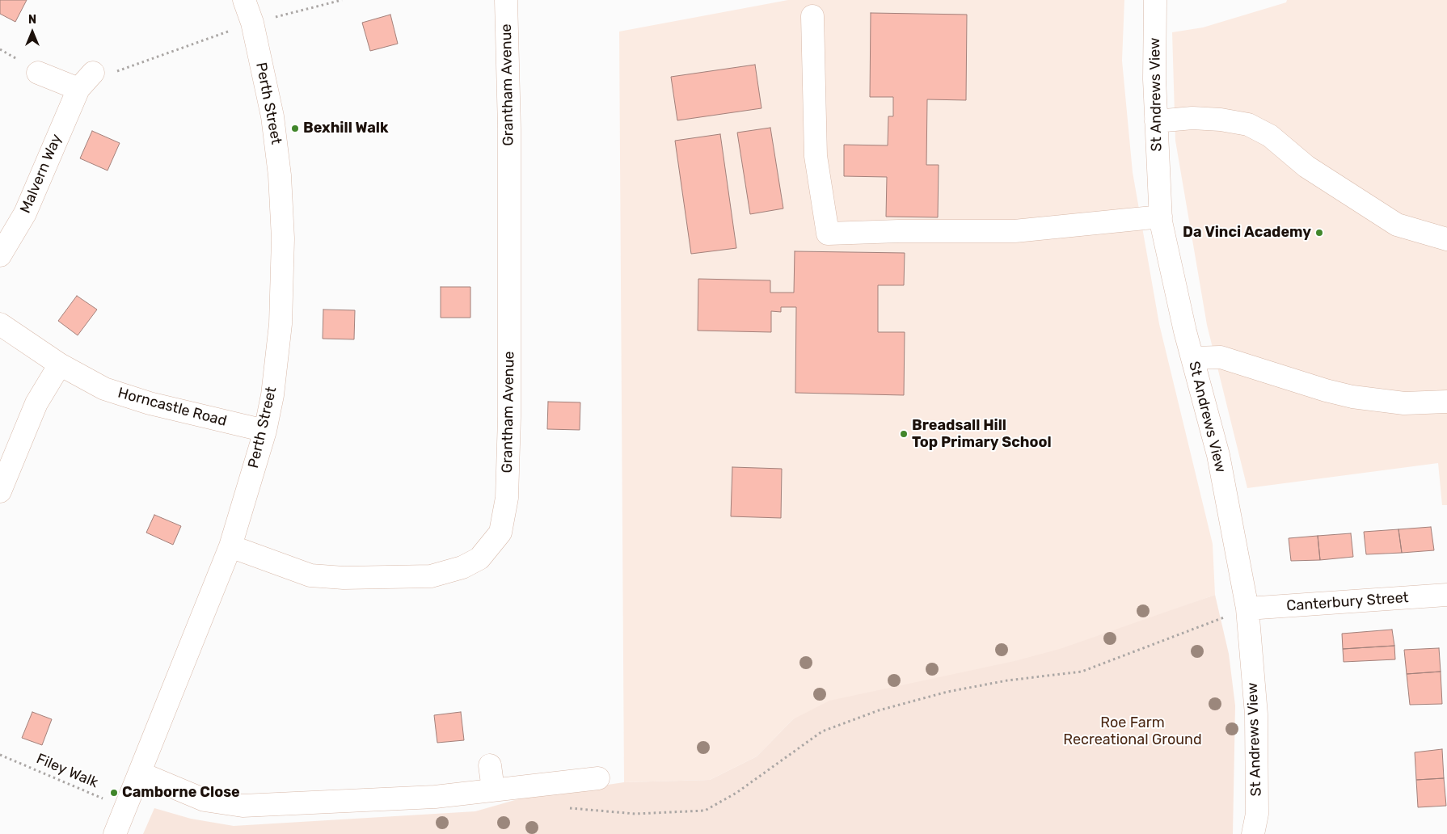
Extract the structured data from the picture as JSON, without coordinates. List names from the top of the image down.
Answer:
{
  "streets": {
    "street": [
      "Grantham Avenue",
      "St Andrews View",
      "Perth Street",
      "Malvern Way",
      "Horncastle Road",
      "Canterbury Street"
    ],
    "path": ["Filey Walk"]
  },
  "crossings": [
    ["Grantham Avenue", "Perth Street"],
    ["St Andrews View", "Canterbury Street"],
    ["Perth Street", "Horncastle Road"],
    ["Perth Street", "Filey Walk"]
  ],
  "parks": ["Roe Farm Recreational Ground"],
  "places": [
    "Bexhill Walk",
    "Da Vinci Academy",
    "Breadsall Hill Top Primary School",
    "Camborne Close"
  ],
  "north": "top"
}
